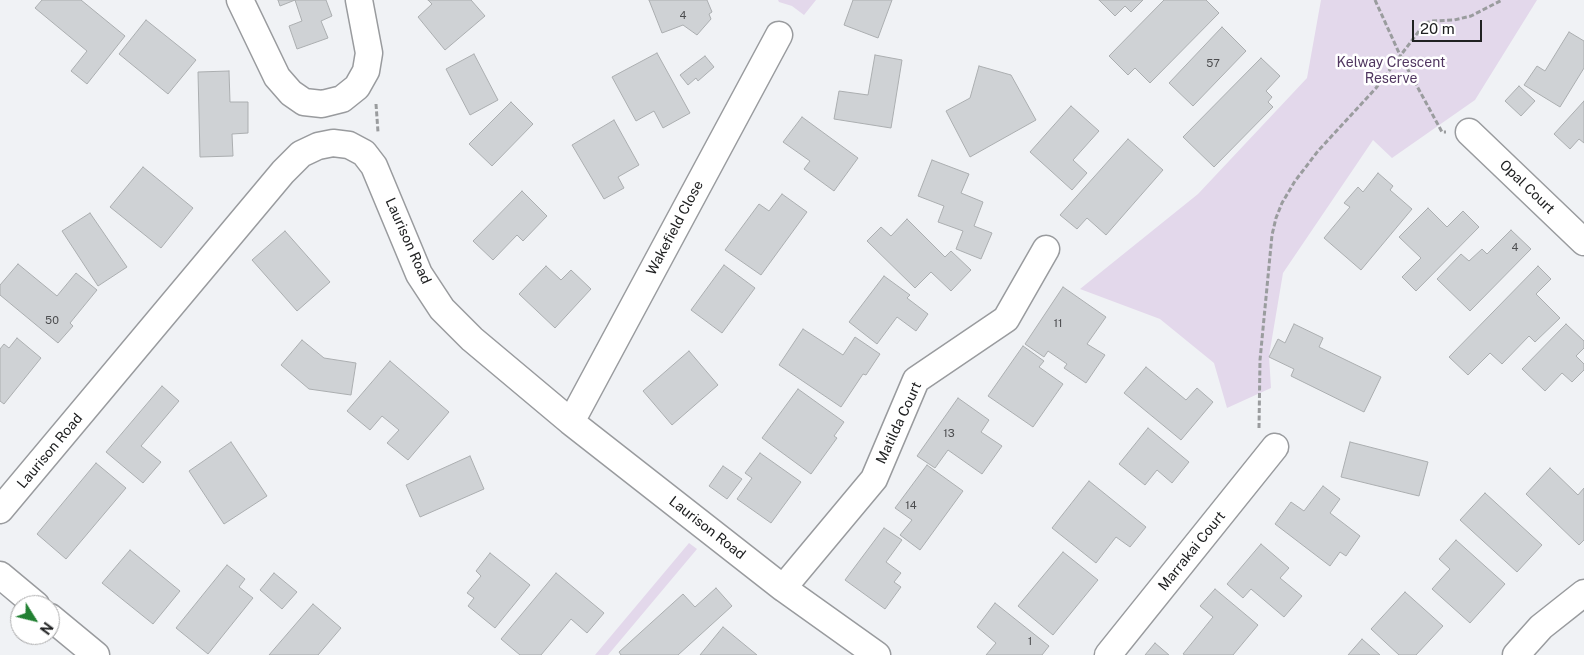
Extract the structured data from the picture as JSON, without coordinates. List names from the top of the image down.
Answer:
{
  "streets": {
    "street": [
      "Opal Court",
      "Wakefield Close",
      "Laurison Road",
      "Matilda Court",
      "Marrakai Court"
    ]
  },
  "crossings": [
    ["Wakefield Close", "Laurison Road"],
    ["Laurison Road", "Matilda Court"]
  ],
  "parks": ["Kelway Crescent Reserve"],
  "house_numbers": [
    "4",
    "57",
    "4",
    "50",
    "11",
    "13",
    "14",
    "1"
  ],
  "scale_bar": "20 m",
  "north": "bottom right"
}
